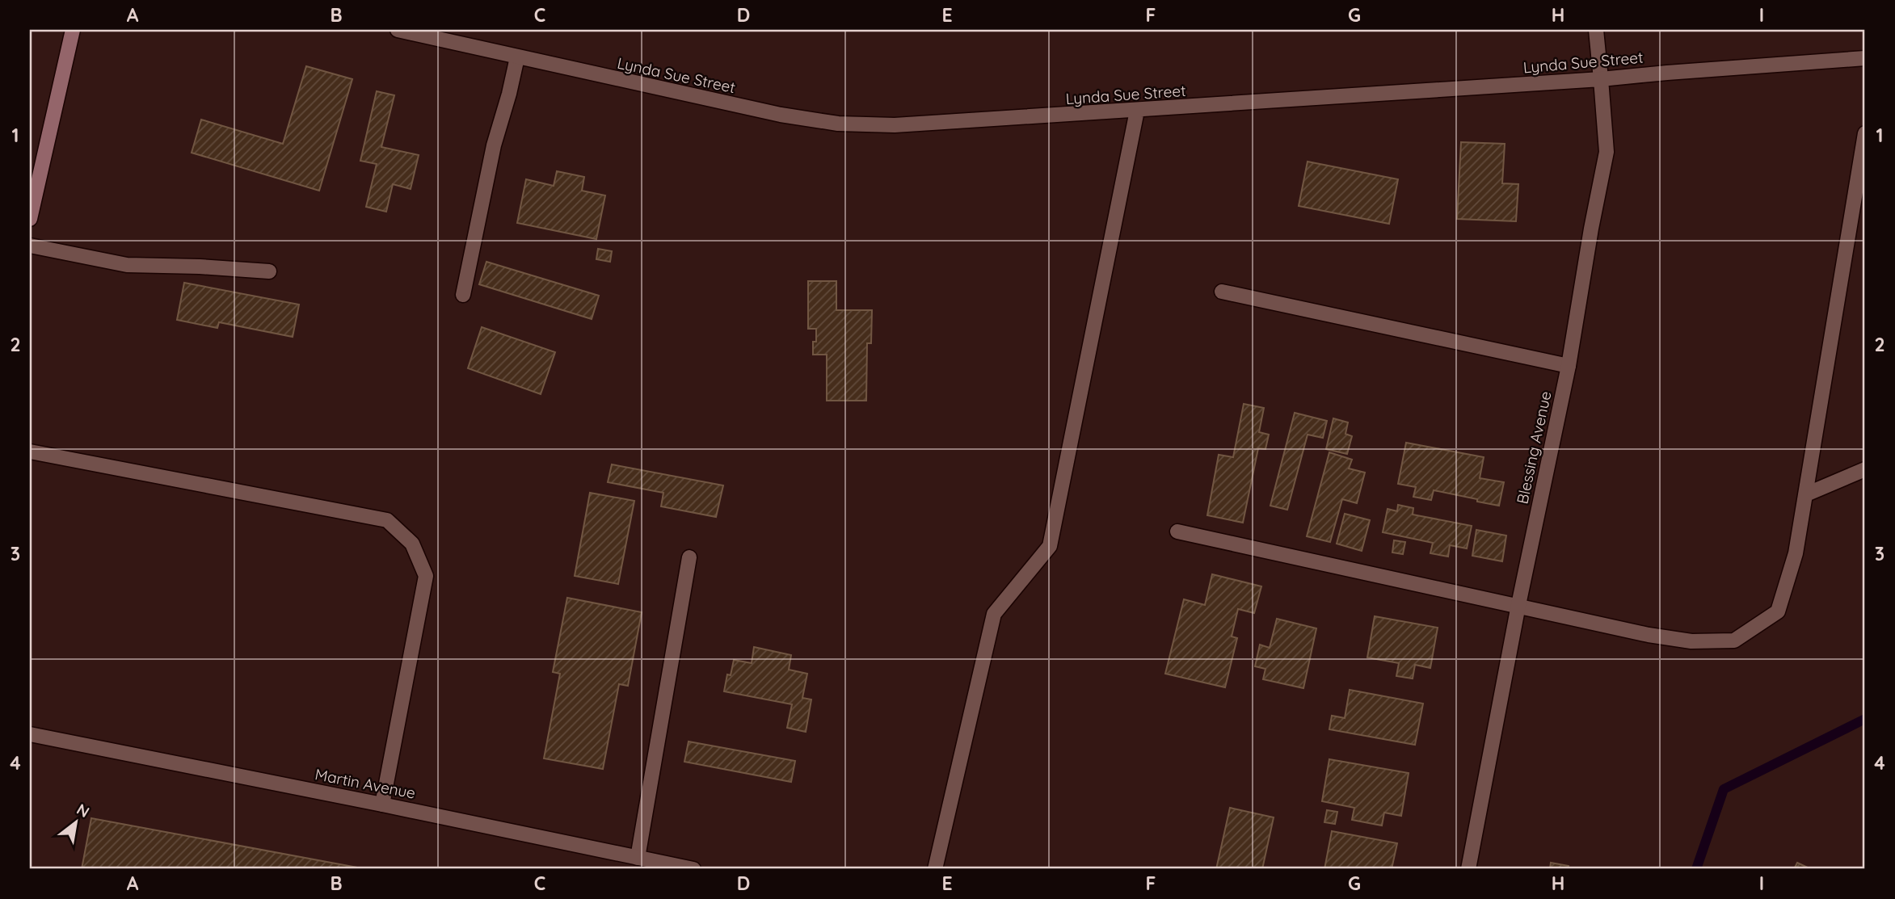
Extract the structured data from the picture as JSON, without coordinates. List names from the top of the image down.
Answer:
{
  "streets": {
    "street": ["Lynda Sue Street", "Blessing Avenue", "Martin Avenue"]
  },
  "crossings": [
    ["Lynda Sue Street", "Blessing Avenue"]
  ],
  "north": "top right",
  "grid": {
    "columns": [
      "A",
      "B",
      "C",
      "D",
      "E",
      "F",
      "G",
      "H",
      "I"
    ],
    "rows": [
      "1",
      "2",
      "3",
      "4"
    ]
  }
}
